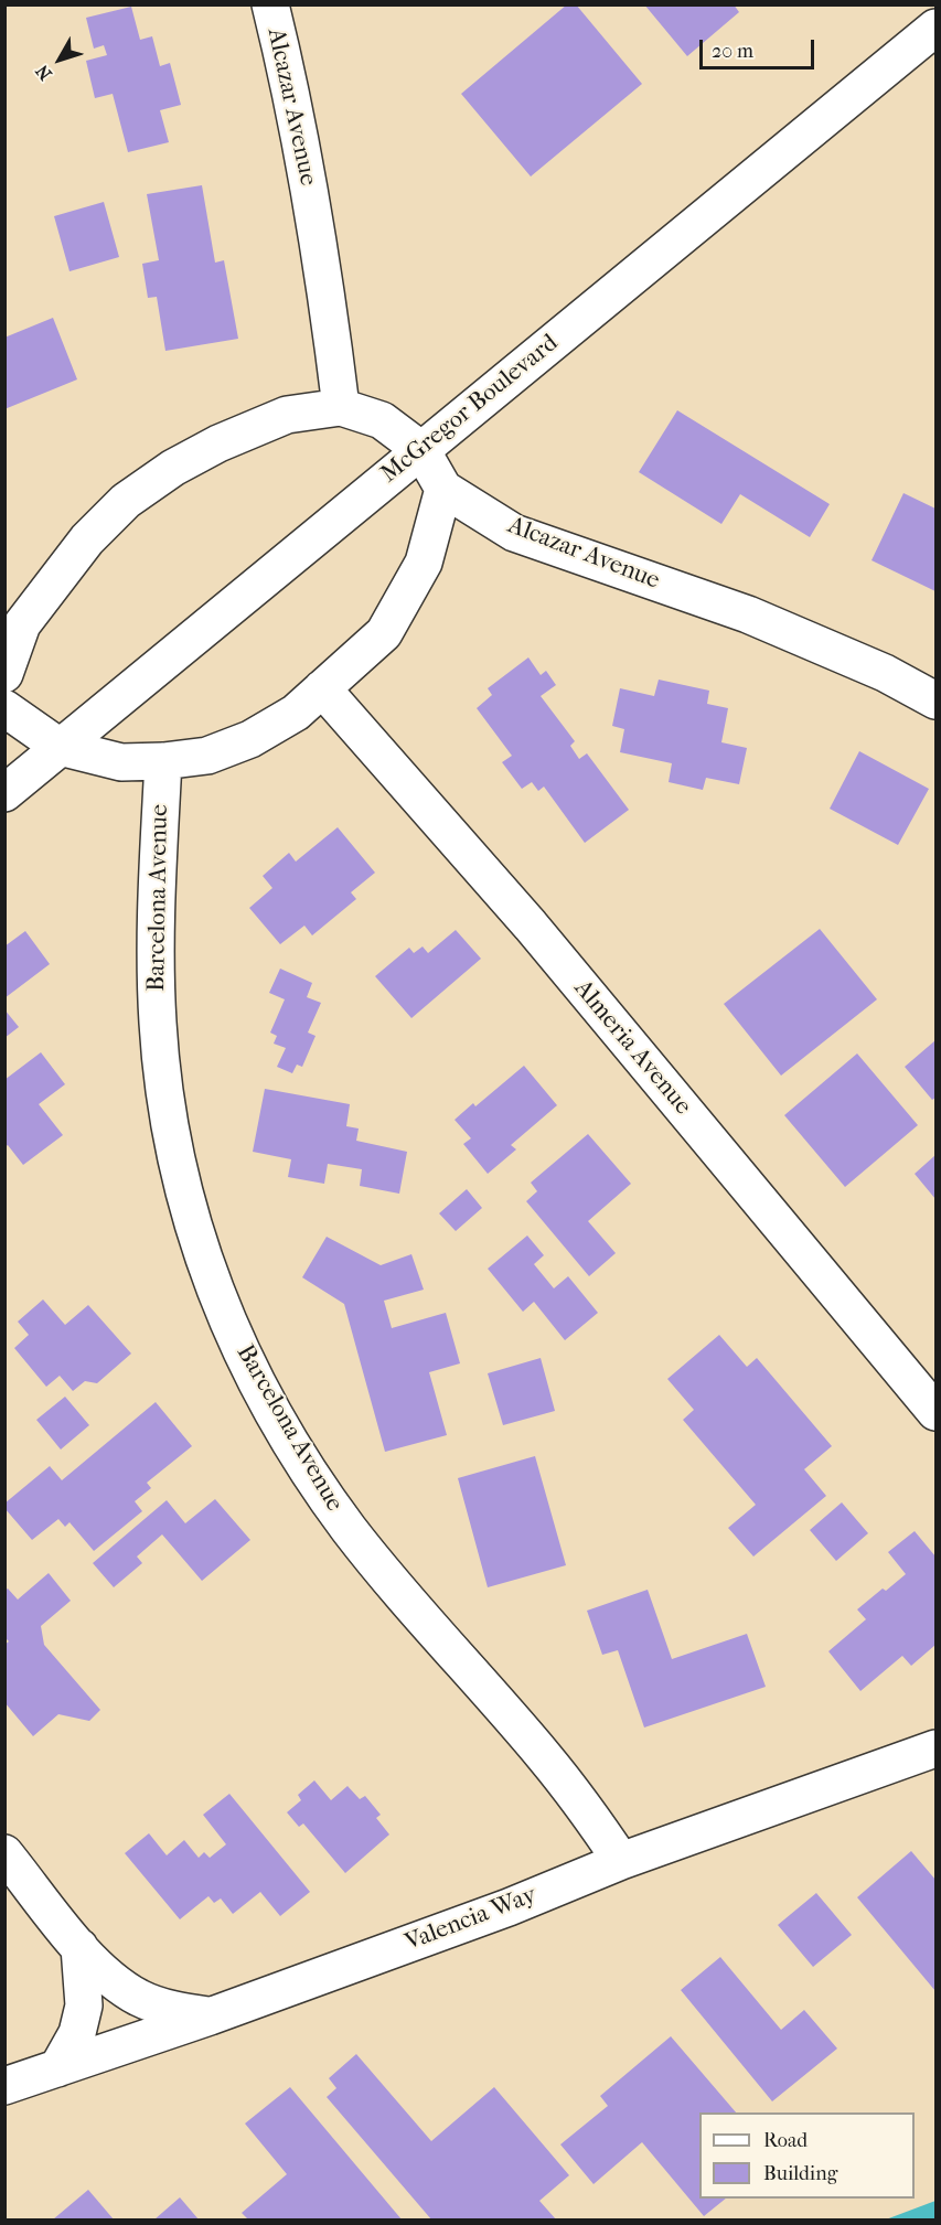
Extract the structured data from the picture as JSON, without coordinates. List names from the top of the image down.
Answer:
{
  "streets": {
    "street": [
      "Alcazar Avenue",
      "McGregor Boulevard",
      "Barcelona Avenue",
      "Almeria Avenue",
      "Valencia Way"
    ]
  },
  "crossings": [
    ["Alcazar Avenue", "McGregor Boulevard"],
    ["Barcelona Avenue", "Valencia Way"]
  ],
  "legend": ["Road", "Building"],
  "scale_bar": "20 m",
  "north": "bottom left"
}
